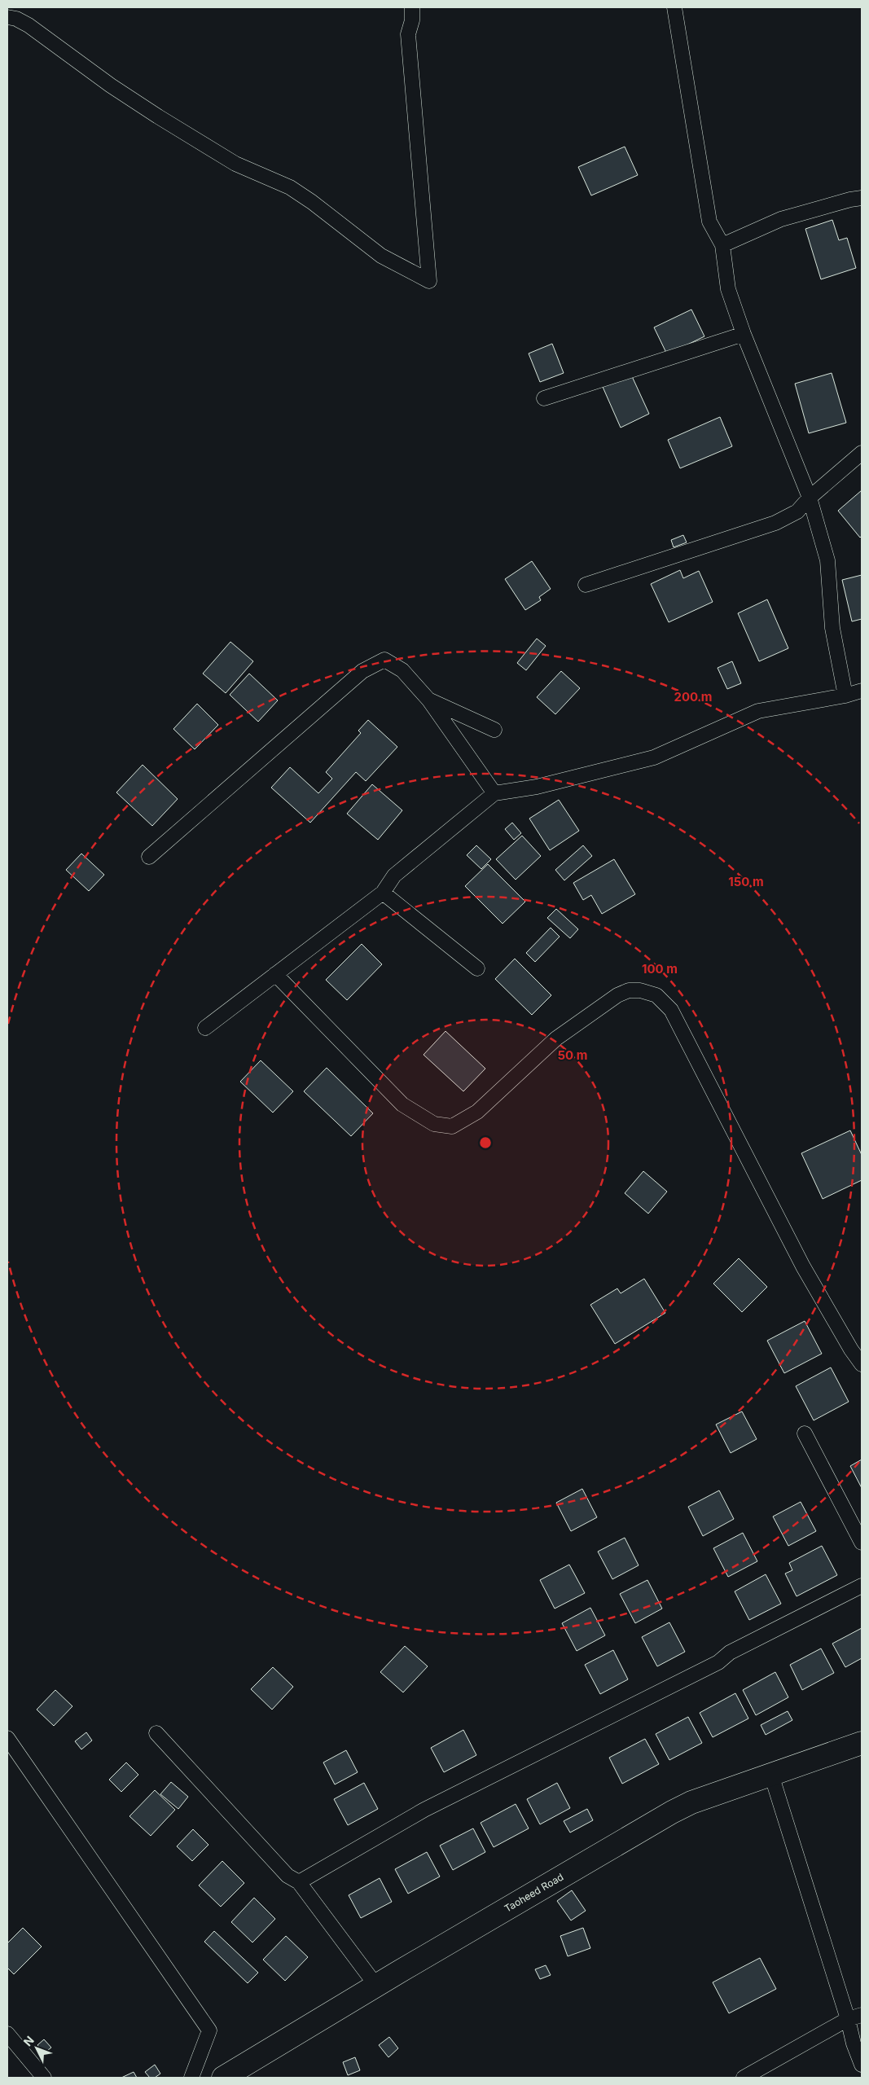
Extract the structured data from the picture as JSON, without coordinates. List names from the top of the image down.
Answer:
{
  "streets": {
    "main road": ["Taoheed Road"]
  },
  "north": "top left",
  "rings": [
    "200 m",
    "150 m",
    "100 m",
    "50 m"
  ]
}
